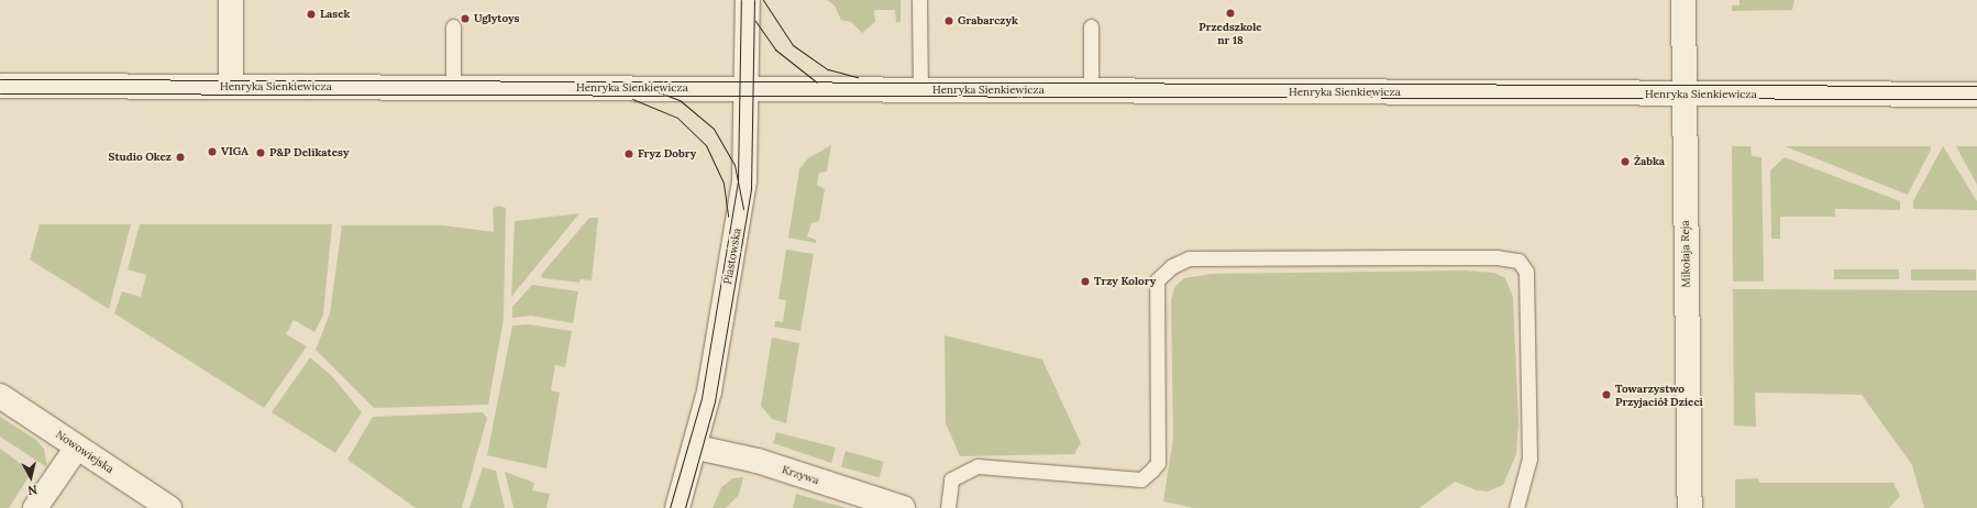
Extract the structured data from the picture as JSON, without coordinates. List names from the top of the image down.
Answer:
{
  "streets": {
    "street": [
      "Henryka Sienkiewicza",
      "Mikołaja Reja",
      "Piastowska",
      "Nowowiejska",
      "Krzywa"
    ]
  },
  "crossings": [
    ["Henryka Sienkiewicza", "Mikołaja Reja"],
    ["Henryka Sienkiewicza", "Piastowska"],
    ["Piastowska", "Krzywa"]
  ],
  "places": [
    "Przedszkole nr 18",
    "Lasek",
    "Uglytoys",
    "Grabarczyk",
    "VIGA",
    "P&P Delikatesy",
    "Fryz Dobry",
    "Studio Okez",
    "Żabka",
    "Trzy Kolory",
    "Towarzystwo Przyjaciół Dzieci"
  ],
  "north": "bottom"
}
